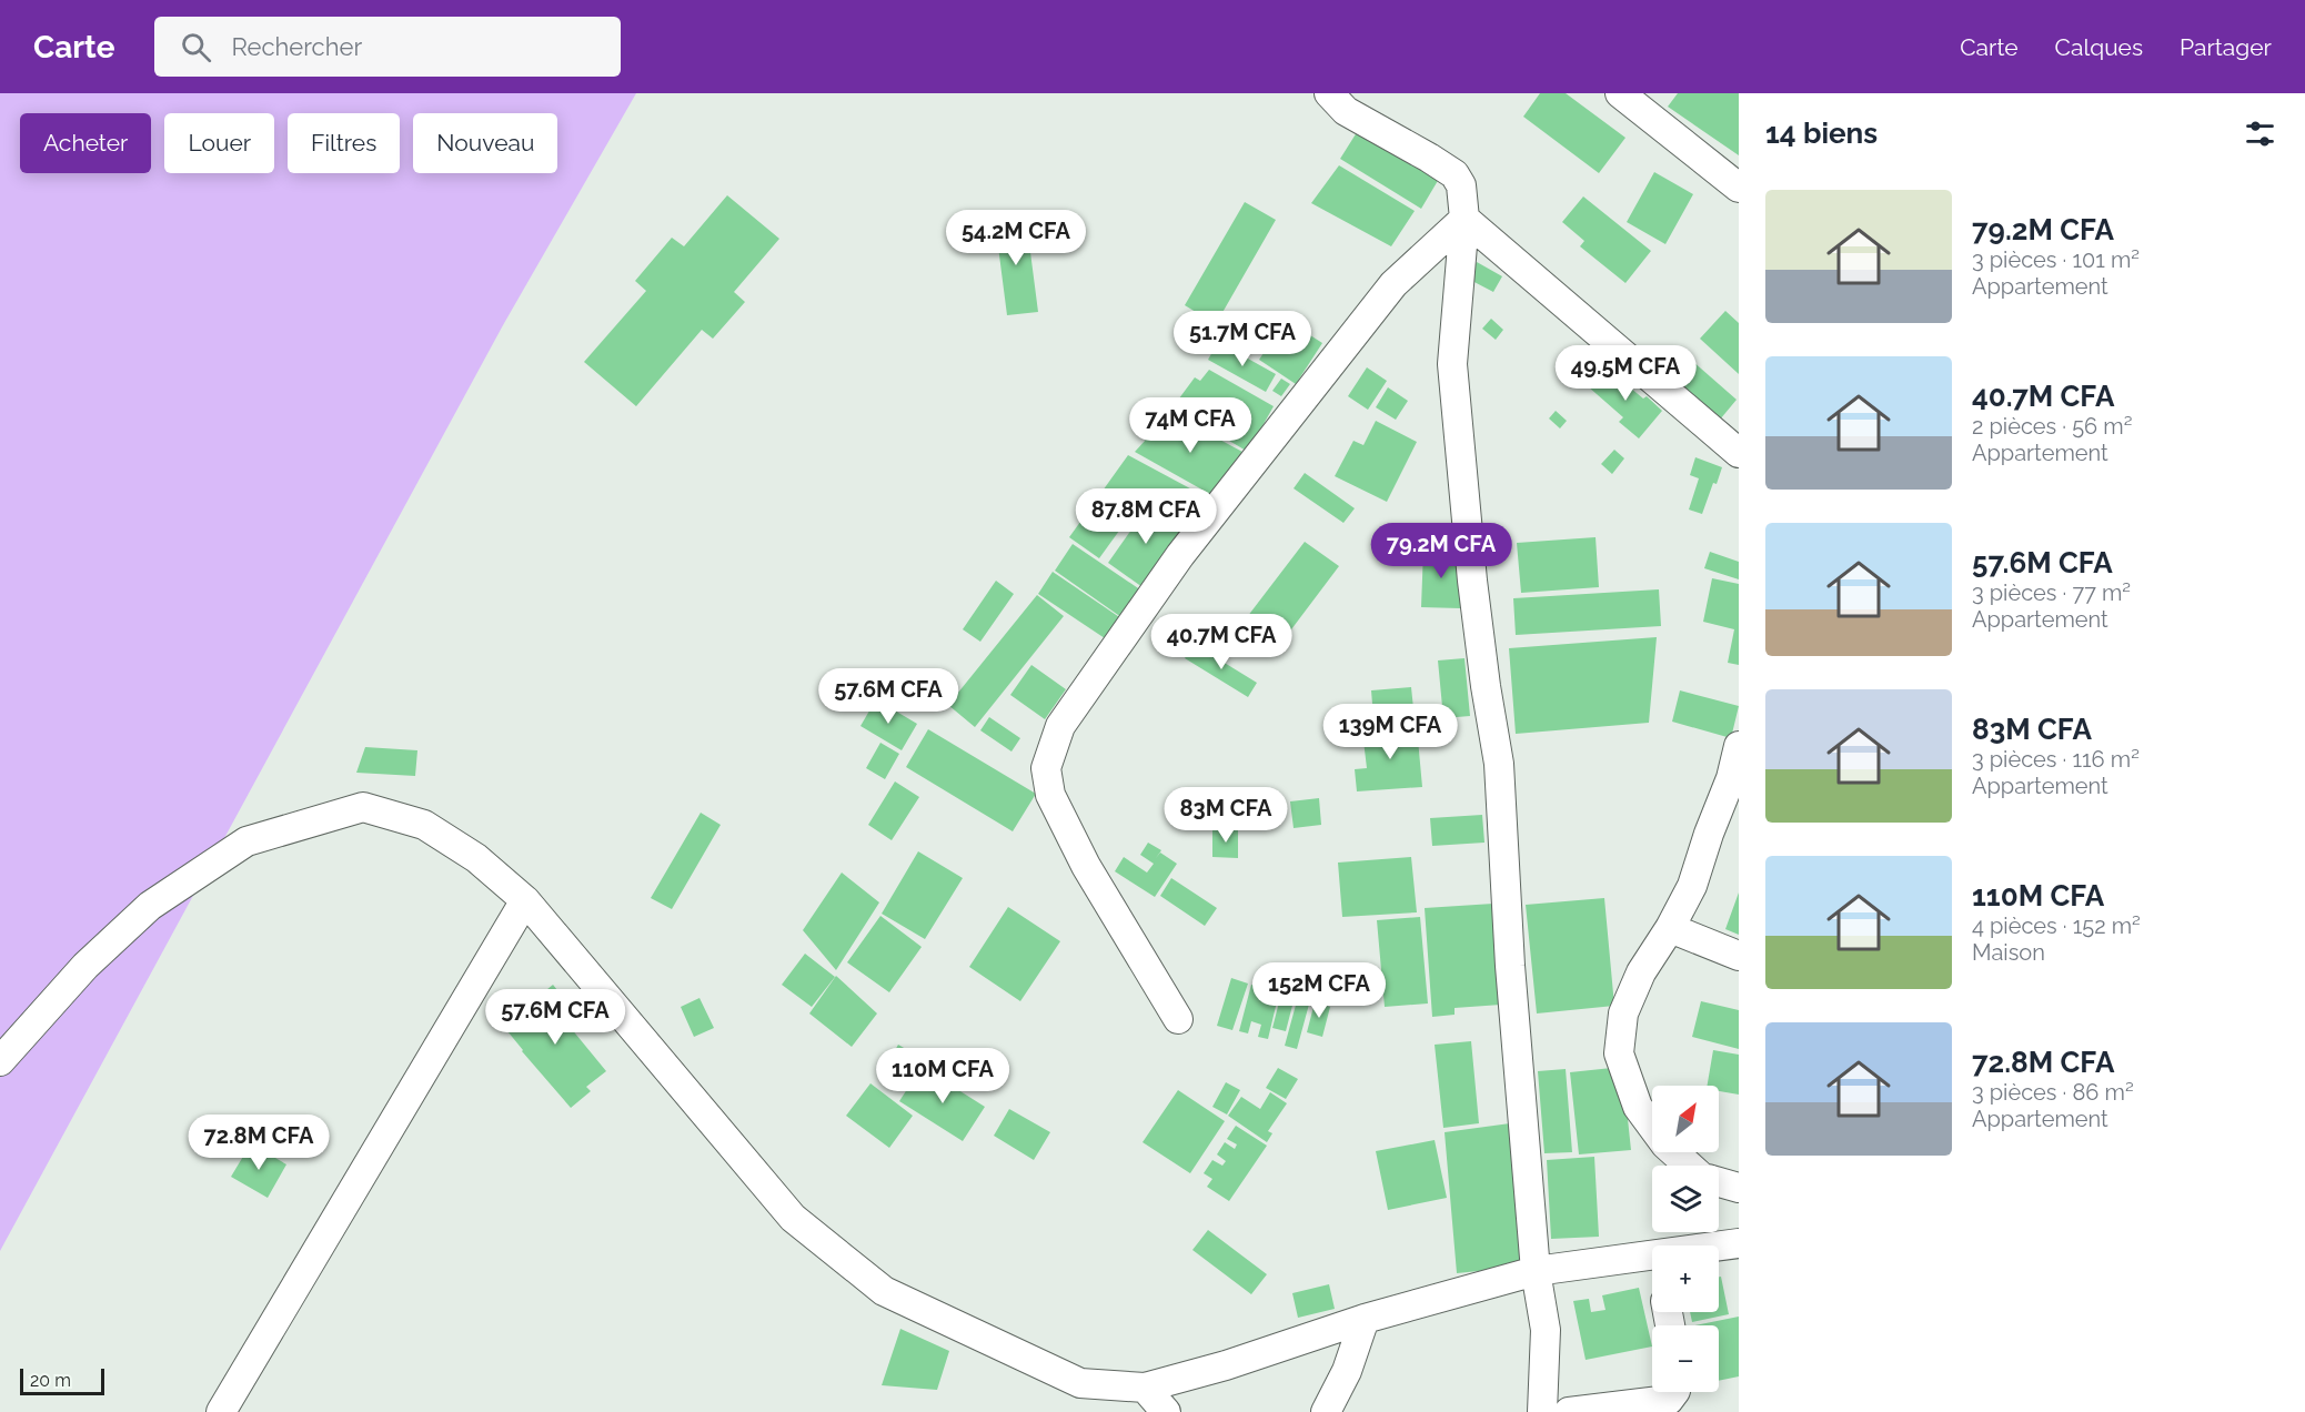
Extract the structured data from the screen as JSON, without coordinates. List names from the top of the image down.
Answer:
{
  "scale_bar": "20 m",
  "north": "top right",
  "page": {
    "header": "Carte",
    "search": "Rechercher",
    "nav": ["Carte", "Calques", "Partager"],
    "heading": "14 biens",
    "chip": [
      "Acheter",
      "Louer",
      "Filtres",
      "Nouveau"
    ],
    "list": [
      {
        "name": "79.2M CFA",
        "note": "3 pièces · 101 m² · Appartement"
      },
      {
        "name": "40.7M CFA",
        "note": "2 pièces · 56 m² · Appartement"
      },
      {
        "name": "57.6M CFA",
        "note": "3 pièces · 77 m² · Appartement"
      },
      {
        "name": "83M CFA",
        "note": "3 pièces · 116 m² · Appartement"
      },
      {
        "name": "110M CFA",
        "note": "4 pièces · 152 m² · Maison"
      },
      {
        "name": "72.8M CFA",
        "note": "3 pièces · 86 m² · Appartement"
      }
    ],
    "price": [
      "54.2M CFA",
      "51.7M CFA",
      "49.5M CFA",
      "74M CFA",
      "87.8M CFA",
      "79.2M CFA",
      "40.7M CFA",
      "57.6M CFA",
      "139M CFA",
      "83M CFA",
      "152M CFA",
      "57.6M CFA",
      "110M CFA",
      "72.8M CFA"
    ],
    "map_buttons": ["+", "−"],
    "scale": "20 m"
  }
}
